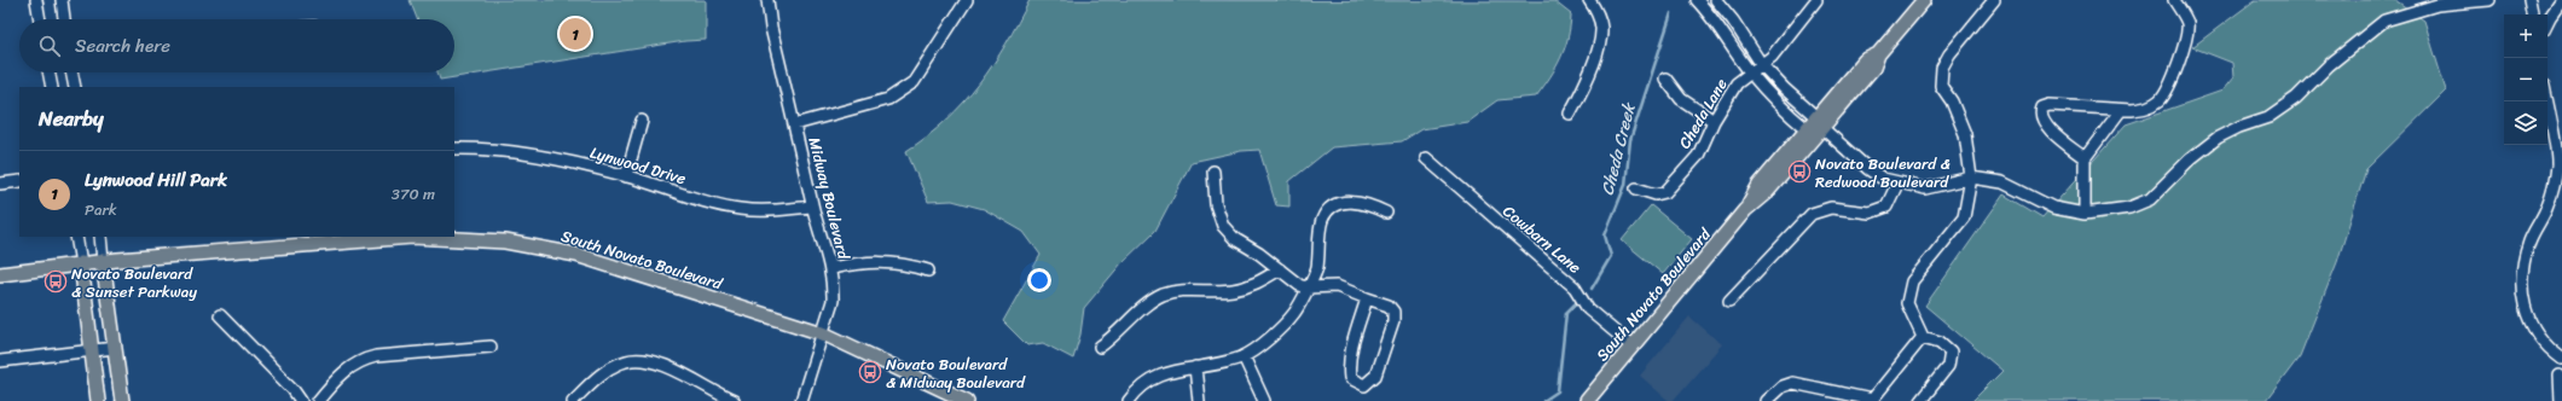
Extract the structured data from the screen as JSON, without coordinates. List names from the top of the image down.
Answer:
{
  "streets": {
    "main road": ["South Novato Boulevard"],
    "street": [
      "Cheda Lane",
      "Lynwood Drive",
      "Midway Boulevard",
      "Cowbarn Lane"
    ]
  },
  "crossings": [
    ["Lynwood Drive", "Midway Boulevard"],
    ["Midway Boulevard", "South Novato Boulevard"],
    ["Cowbarn Lane", "South Novato Boulevard"]
  ],
  "water": ["Cheda Creek"],
  "places": {
    "bus stop": ["Novato Boulevard & Redwood Boulevard", "Novato Boulevard & Sunset Parkway", "Novato Boulevard & Midway Boulevard"]
  },
  "page": {
    "map_buttons": ["+", "−"],
    "pins": "1",
    "search": "Search here",
    "heading": "Nearby",
    "list": [
      {
        "mark": "1",
        "name": "Lynwood Hill Park",
        "note": "Park",
        "value": "370 m"
      }
    ]
  }
}
